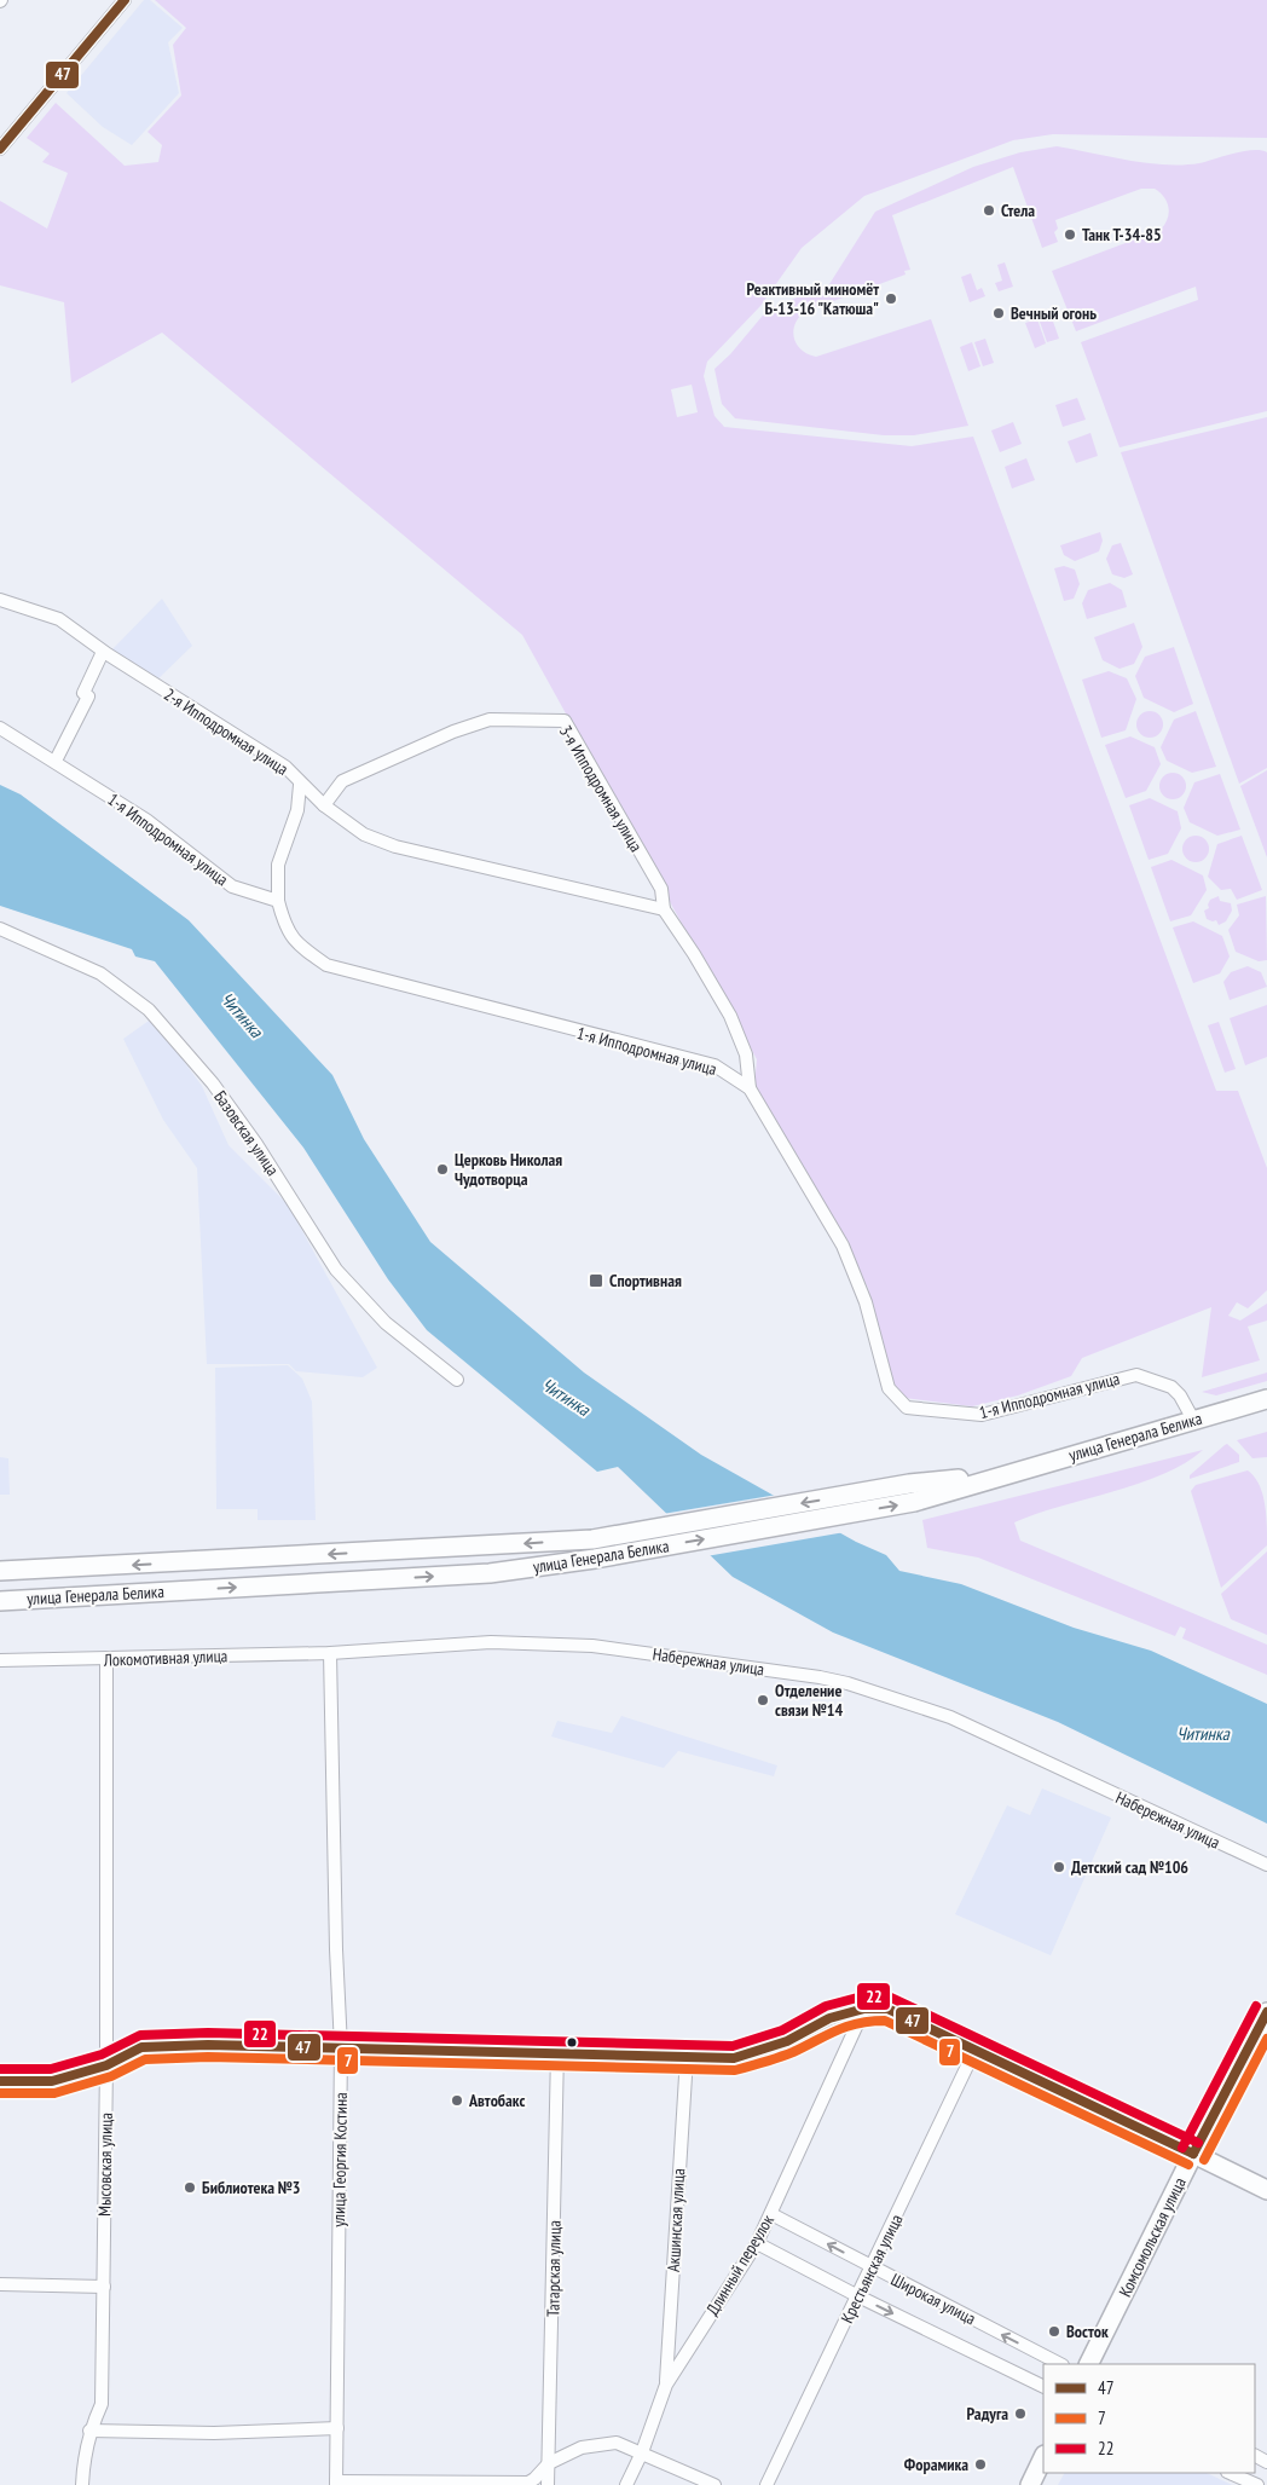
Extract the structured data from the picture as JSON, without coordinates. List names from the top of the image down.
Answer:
{
  "streets": {
    "main road": ["улица Генерала Белика", "Комсомольская улица"],
    "street": [
      "2-я Ипподромная улица",
      "3-я Ипподромная улица",
      "1-я Ипподромная улица",
      "Базовская улица",
      "Локомотивная улица",
      "Набережная улица",
      "улица Георгия Костина",
      "Мысовская улица",
      "Акшинская улица",
      "Длинный переулок",
      "Татарская улица",
      "Крестьянская улица",
      "Широкая улица"
    ]
  },
  "crossings": [
    ["2-я Ипподромная улица", "3-я Ипподромная улица"],
    ["3-я Ипподромная улица", "1-я Ипподромная улица"],
    ["1-я Ипподромная улица", "улица Генерала Белика"],
    ["Локомотивная улица", "Набережная улица"],
    ["Локомотивная улица", "улица Георгия Костина"],
    ["Локомотивная улица", "Мысовская улица"],
    ["Набережная улица", "улица Георгия Костина"],
    ["Акшинская улица", "Длинный переулок"],
    ["Длинный переулок", "Широкая улица"],
    ["Крестьянская улица", "Широкая улица"]
  ],
  "water": ["Читинка"],
  "places": {
    "other": [
      "Стела",
      "Танк Т-34-85",
      "Реактивный миномёт Б-13-16 \"Катюша\"",
      "Вечный огонь",
      "Церковь Николая Чудотворца",
      "Отделение связи №14",
      "Детский сад №106",
      "Автобакс",
      "Библиотека №3",
      "Восток",
      "Радуга",
      "Форамика"
    ],
    "transit": ["Спортивная"]
  },
  "lines": ["transit line 47", "transit line 22", "transit line 7"],
  "legend": ["47", "7", "22"]
}
